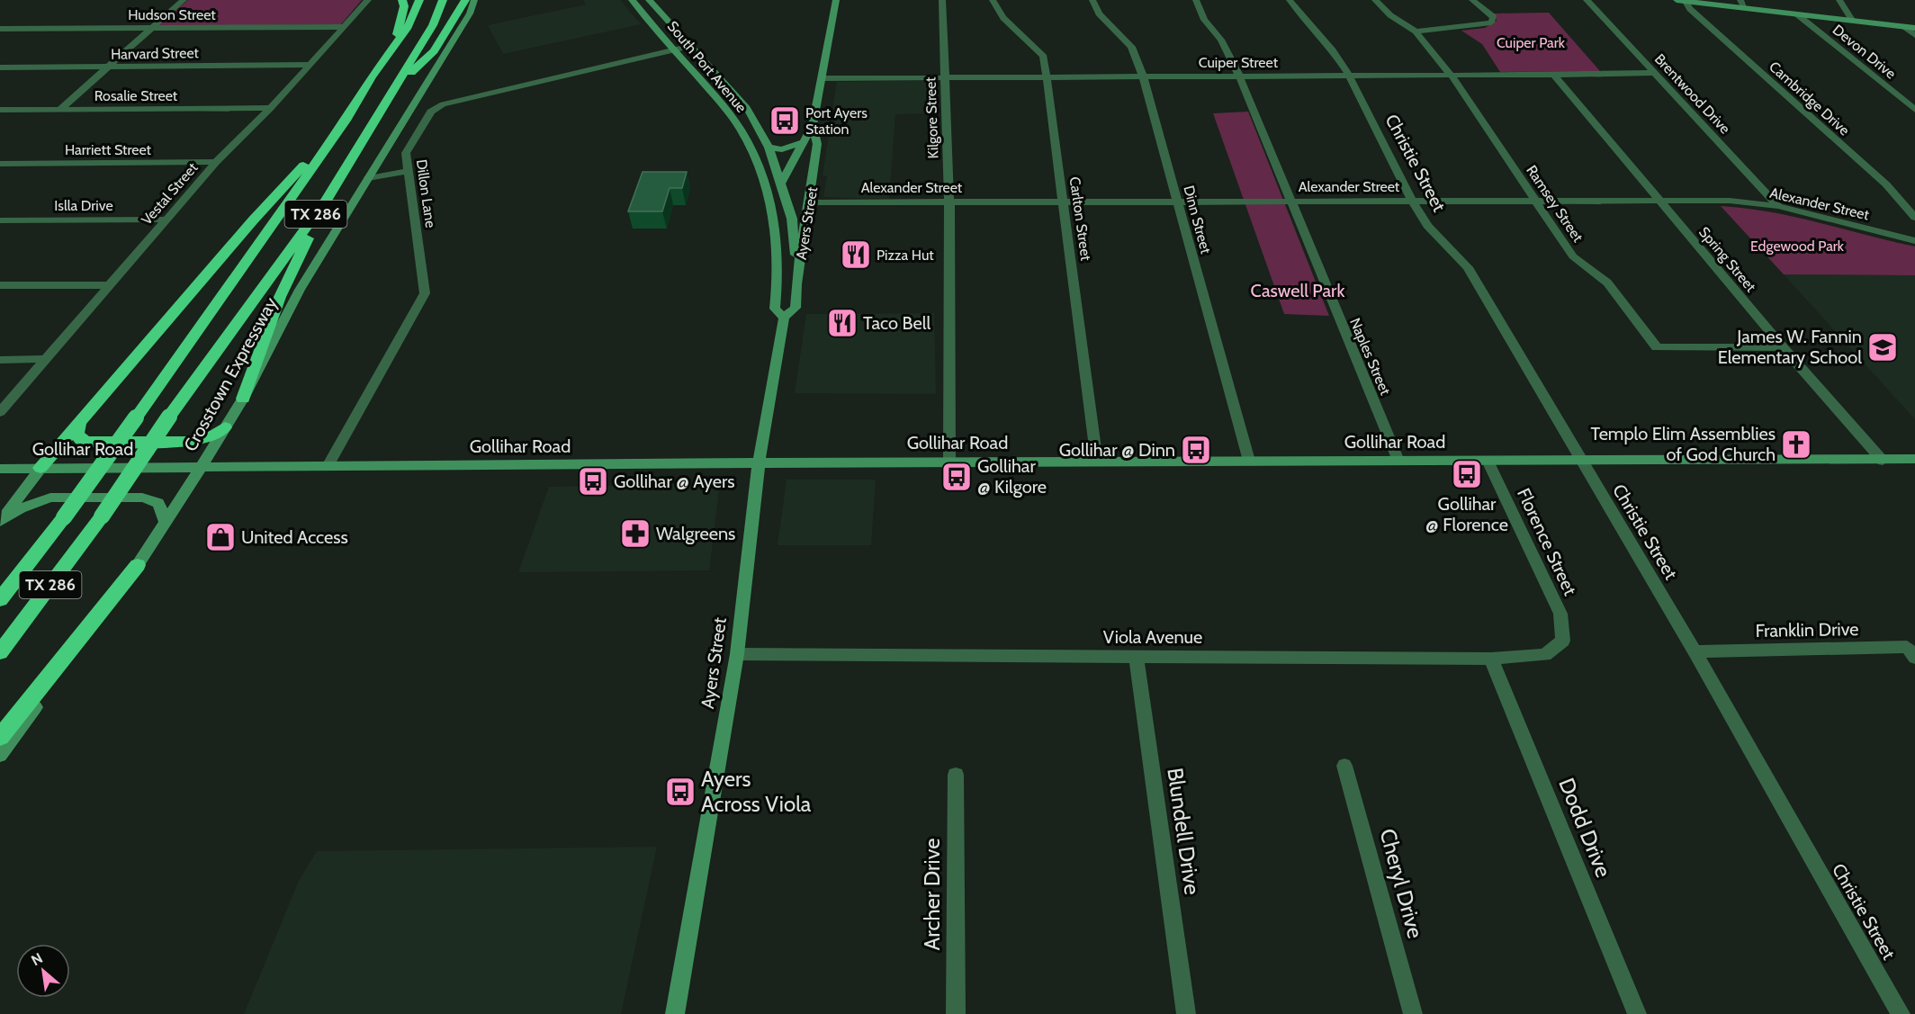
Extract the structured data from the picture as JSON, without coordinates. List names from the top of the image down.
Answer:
{
  "streets": {
    "highway": ["TX 286", "Crosstown Expressway"],
    "main road": ["South Port Avenue", "Ayers Street", "Gollihar Road"],
    "street": [
      "Hudson Street",
      "Devon Drive",
      "Harvard Street",
      "Cuiper Street",
      "Brentwood Drive",
      "Rosalie Street",
      "Cambridge Drive",
      "Kilgore Street",
      "Harriett Street",
      "Christie Street",
      "Alexander Street",
      "Vestal Street",
      "Dillon Lane",
      "Ramsey Street",
      "Islla Drive",
      "Carlton Street",
      "Dinn Street",
      "Spring Street",
      "Naples Street",
      "Florence Street",
      "Franklin Drive",
      "Viola Avenue",
      "Dodd Drive",
      "Blundell Drive",
      "Cheryl Drive",
      "Archer Drive"
    ]
  },
  "crossings": [
    ["Hudson Street", "Vestal Street"],
    ["Harvard Street", "Vestal Street"],
    ["Cuiper Street", "Brentwood Drive"],
    ["Cuiper Street", "Kilgore Street"],
    ["Cuiper Street", "Christie Street"],
    ["Cuiper Street", "Ramsey Street"],
    ["Cuiper Street", "Carlton Street"],
    ["Cuiper Street", "Dinn Street"],
    ["Cuiper Street", "Ayers Street"],
    ["Cuiper Street", "Spring Street"],
    ["Cuiper Street", "Naples Street"],
    ["South Port Avenue", "Ayers Street"],
    ["Brentwood Drive", "Alexander Street"],
    ["Rosalie Street", "Vestal Street"],
    ["Kilgore Street", "Alexander Street"],
    ["Kilgore Street", "Gollihar Road"],
    ["Harriett Street", "Vestal Street"],
    ["Christie Street", "Alexander Street"],
    ["Christie Street", "Gollihar Road"],
    ["Christie Street", "Franklin Drive"],
    ["Alexander Street", "Ramsey Street"],
    ["Alexander Street", "Carlton Street"],
    ["Alexander Street", "Dinn Street"],
    ["Alexander Street", "Ayers Street"],
    ["Alexander Street", "Spring Street"],
    ["Alexander Street", "Naples Street"],
    ["Vestal Street", "Islla Drive"],
    ["Dillon Lane", "Gollihar Road"],
    ["Ramsey Street", "Spring Street"],
    ["Carlton Street", "Gollihar Road"],
    ["Dinn Street", "Gollihar Road"],
    ["Ayers Street", "Gollihar Road"],
    ["Ayers Street", "Viola Avenue"],
    ["Spring Street", "Gollihar Road"],
    ["Naples Street", "Gollihar Road"],
    ["Crosstown Expressway", "Gollihar Road"],
    ["Gollihar Road", "Florence Street"],
    ["Florence Street", "Viola Avenue"],
    ["Viola Avenue", "Dodd Drive"],
    ["Viola Avenue", "Blundell Drive"]
  ],
  "parks": ["Cuiper Park", "Edgewood Park", "Caswell Park"],
  "places": {
    "bus stop": [
      "Port Ayers Station",
      "Gollihar @ Dinn",
      "Gollihar @ Florence",
      "Gollihar @ Kilgore",
      "Gollihar @ Ayers",
      "Ayers Across Viola"
    ],
    "restaurant": ["Pizza Hut", "Taco Bell"],
    "school or university": ["James W. Fannin Elementary School"],
    "church": ["Templo Elim Assemblies of God Church"],
    "pharmacy": ["Walgreens"],
    "shop": ["United Access"]
  },
  "north": "top left"
}
